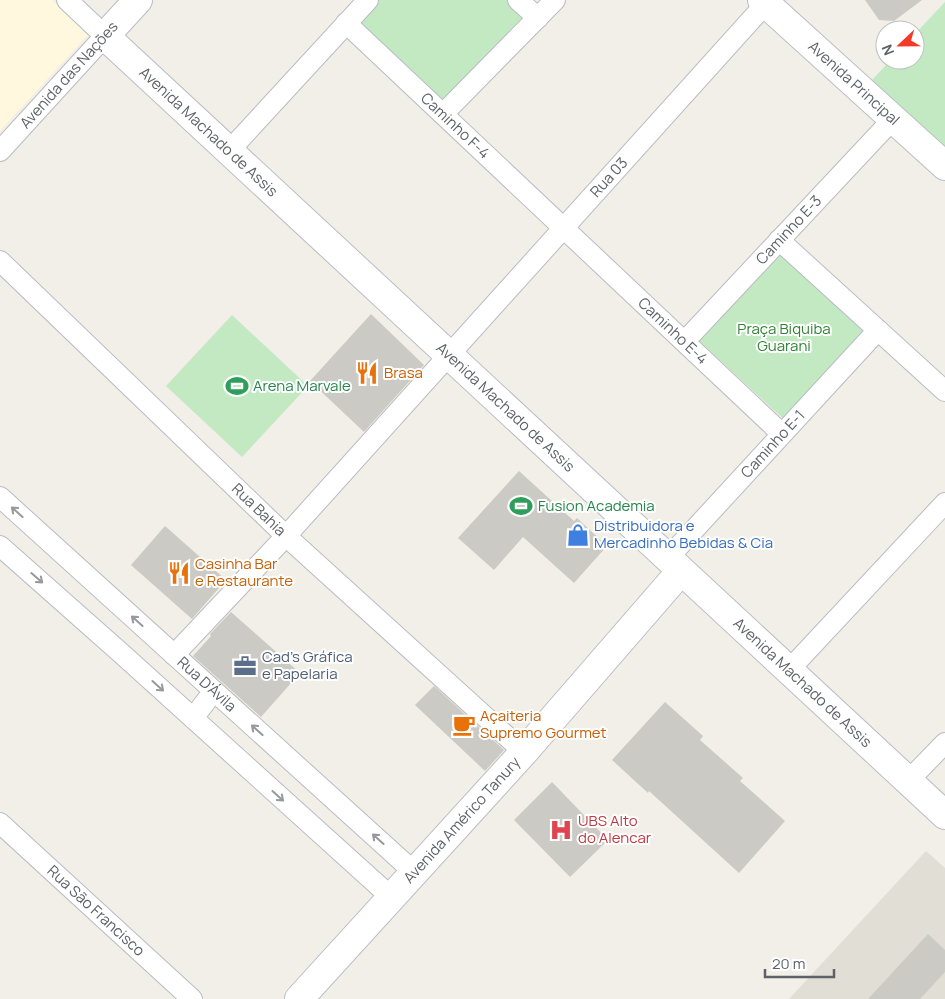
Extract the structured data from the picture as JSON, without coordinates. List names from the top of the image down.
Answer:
{
  "streets": {
    "street": [
      "Avenida das Nações",
      "Avenida Principal",
      "Caminho F-4",
      "Avenida Machado de Assis",
      "Rua 03",
      "Caminho E-3",
      "Caminho E-4",
      "Caminho E-1",
      "Rua Bahia",
      "Rua D'Ávila",
      "Avenida Américo Tanury",
      "Rua São Francisco"
    ]
  },
  "crossings": [
    ["Avenida das Nações", "Avenida Machado de Assis"],
    ["Avenida Principal", "Rua 03"],
    ["Avenida Principal", "Caminho E-3"],
    ["Caminho F-4", "Rua 03"],
    ["Caminho F-4", "Caminho E-4"],
    ["Avenida Machado de Assis", "Rua 03"],
    ["Avenida Machado de Assis", "Caminho E-1"],
    ["Avenida Machado de Assis", "Avenida Américo Tanury"],
    ["Rua 03", "Caminho E-4"],
    ["Rua 03", "Rua Bahia"],
    ["Rua 03", "Rua D'Ávila"],
    ["Caminho E-3", "Caminho E-4"],
    ["Caminho E-4", "Caminho E-1"],
    ["Caminho E-1", "Avenida Américo Tanury"],
    ["Rua Bahia", "Avenida Américo Tanury"],
    ["Rua D'Ávila", "Avenida Américo Tanury"]
  ],
  "parks": ["Praça Biquiba Guarani"],
  "places": {
    "restaurant": ["Brasa", "Casinha Bar e Restaurante"],
    "sports": ["Arena Marvale", "Fusion Academia"],
    "shop": ["Distribuidora e Mercadinho Bebidas & Cia"],
    "office": ["Cad's Gráfica e Papelaria"],
    "cafe": ["Açaiteria Supremo Gourmet"],
    "hospital": ["UBS Alto do Alencar"]
  },
  "scale_bar": "20 m",
  "north": "left"
}
